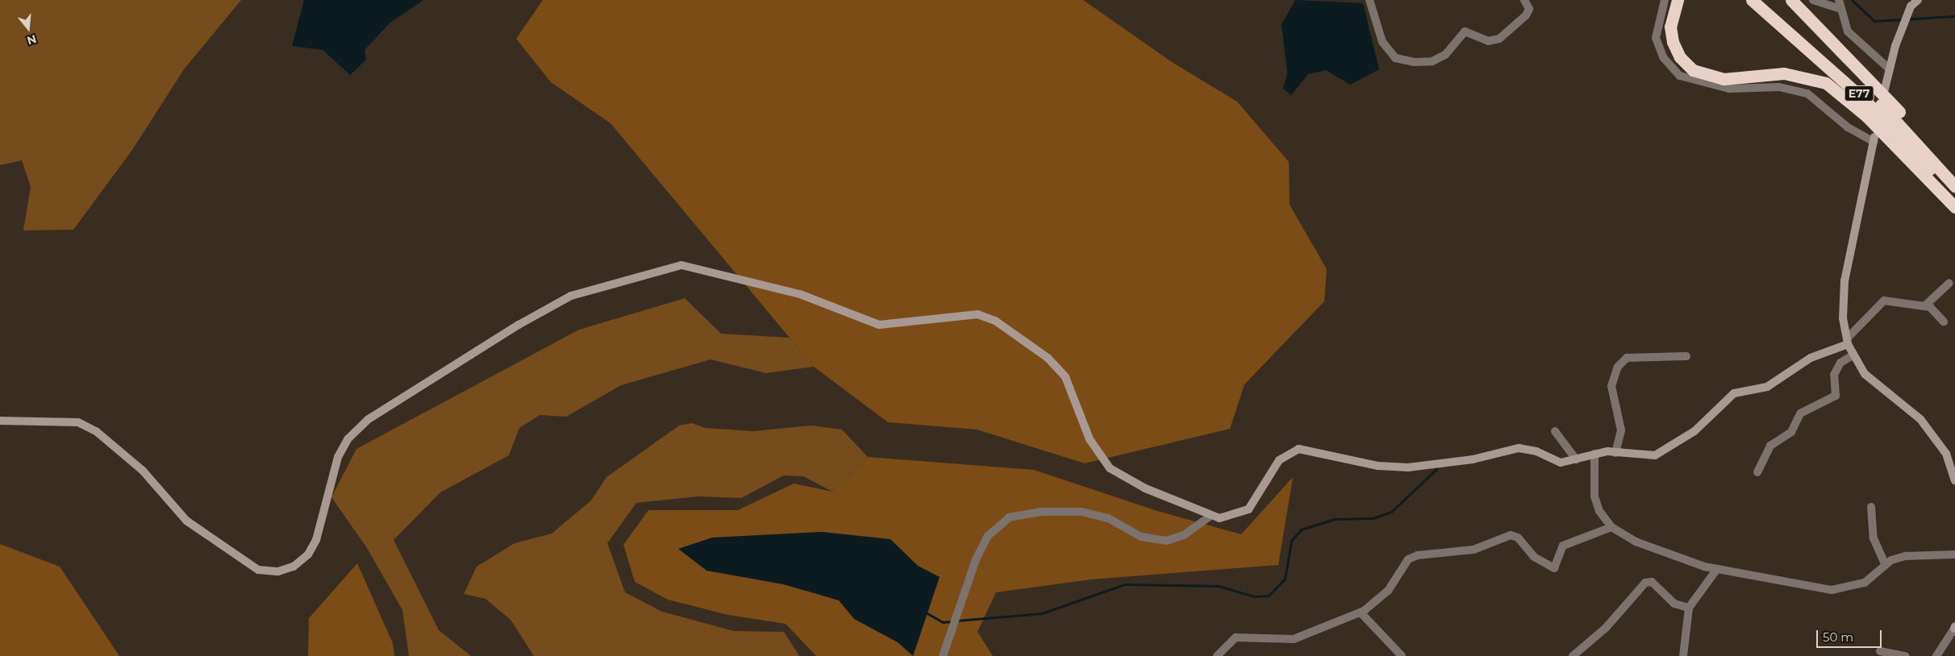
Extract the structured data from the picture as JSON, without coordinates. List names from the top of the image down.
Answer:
{
  "streets": {
    "highway": ["E77"]
  },
  "scale_bar": "50 m",
  "north": "bottom"
}
